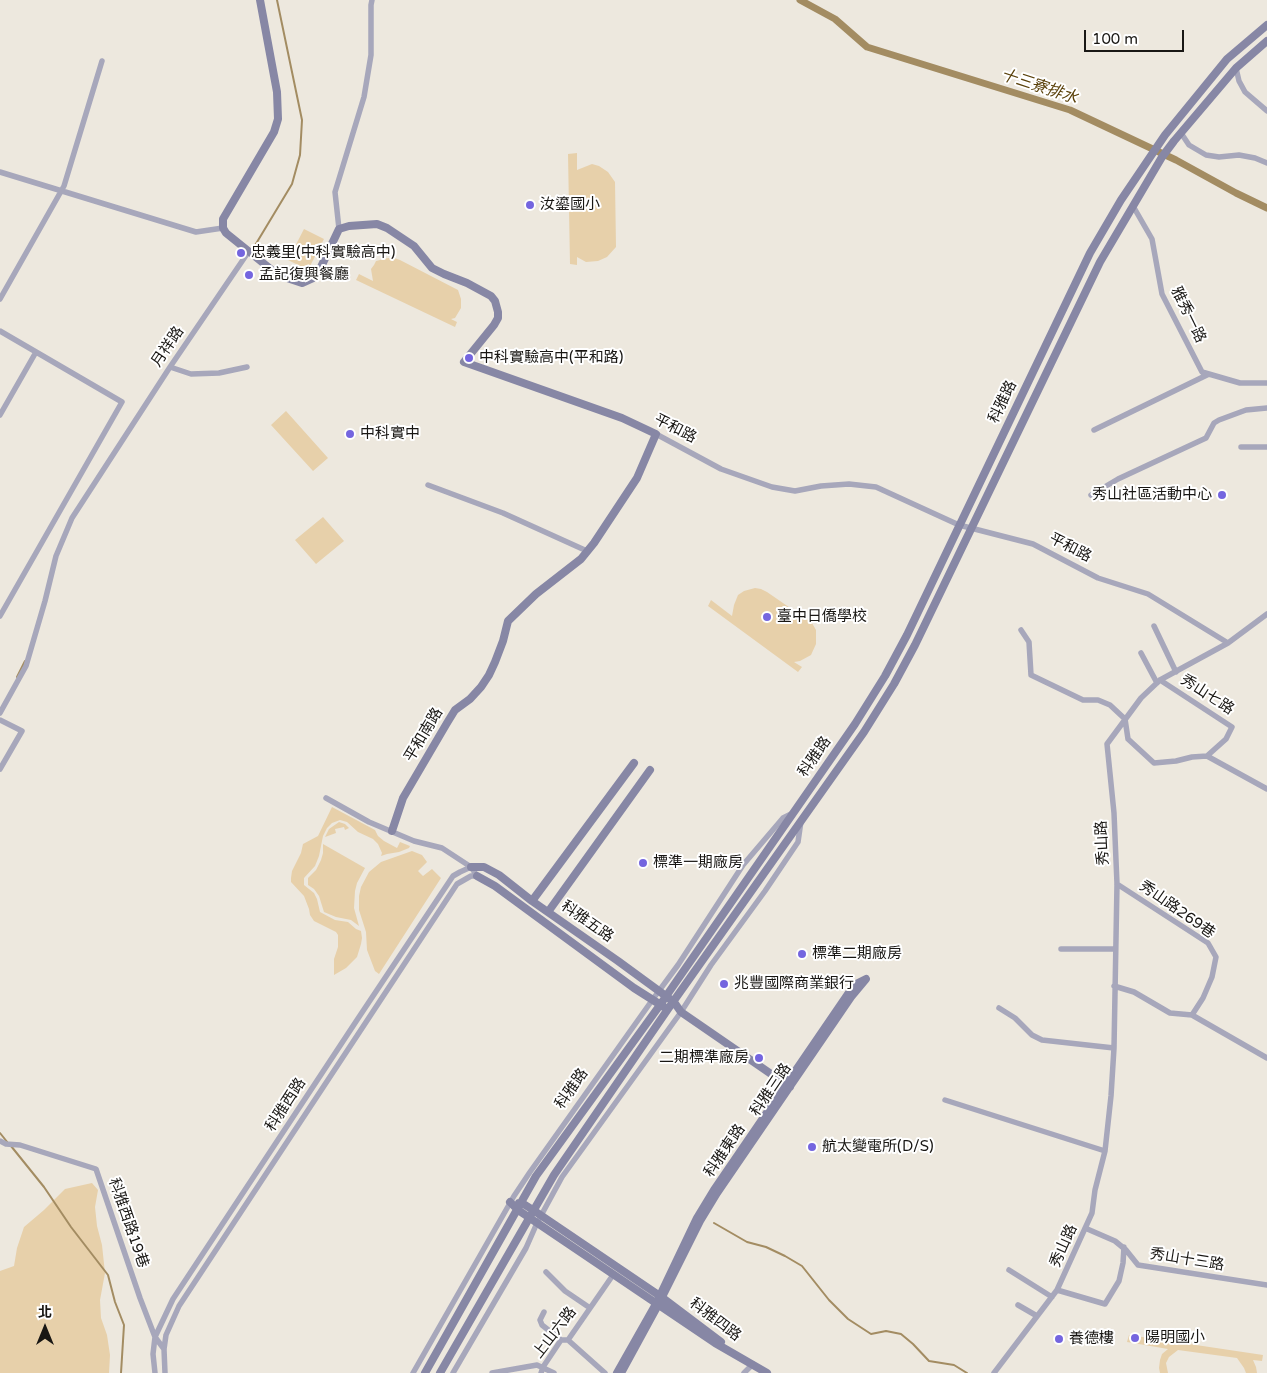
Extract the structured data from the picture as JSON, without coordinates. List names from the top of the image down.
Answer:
{
  "streets": {
    "street": [
      "雅秀一路",
      "月祥路",
      "科雅路",
      "平和路",
      "秀山七路",
      "平和南路",
      "秀山路",
      "秀山路269巷",
      "科雅五路",
      "科雅三路",
      "科雅西路",
      "科雅西路19巷",
      "秀山十三路",
      "科雅四路",
      "上山六路"
    ]
  },
  "crossings": [
    ["雅秀一路", "科雅路"],
    ["科雅路", "平和路"],
    ["科雅路", "科雅五路"],
    ["科雅路", "科雅四路"],
    ["平和路", "平和南路"],
    ["平和路", "秀山路"],
    ["秀山七路", "秀山路"],
    ["秀山路", "秀山路269巷"],
    ["秀山路", "秀山十三路"],
    ["科雅五路", "科雅三路"],
    ["科雅五路", "科雅西路"],
    ["科雅三路", "科雅四路"],
    ["科雅西路", "科雅西路19巷"],
    ["科雅四路", "上山六路"]
  ],
  "water": ["十三寮排水"],
  "places": [
    "汝鎏國小",
    "忠義里(中科實驗高中)",
    "孟記復興餐廳",
    "中科實驗高中(平和路)",
    "中科實中",
    "秀山社區活動中心",
    "臺中日僑學校",
    "標準一期廠房",
    "標準二期廠房",
    "兆豐國際商業銀行",
    "二期標準廠房",
    "航太變電所(D/S)",
    "陽明國小",
    "養德樓"
  ],
  "scale_bar": "100 m",
  "north": "top"
}
